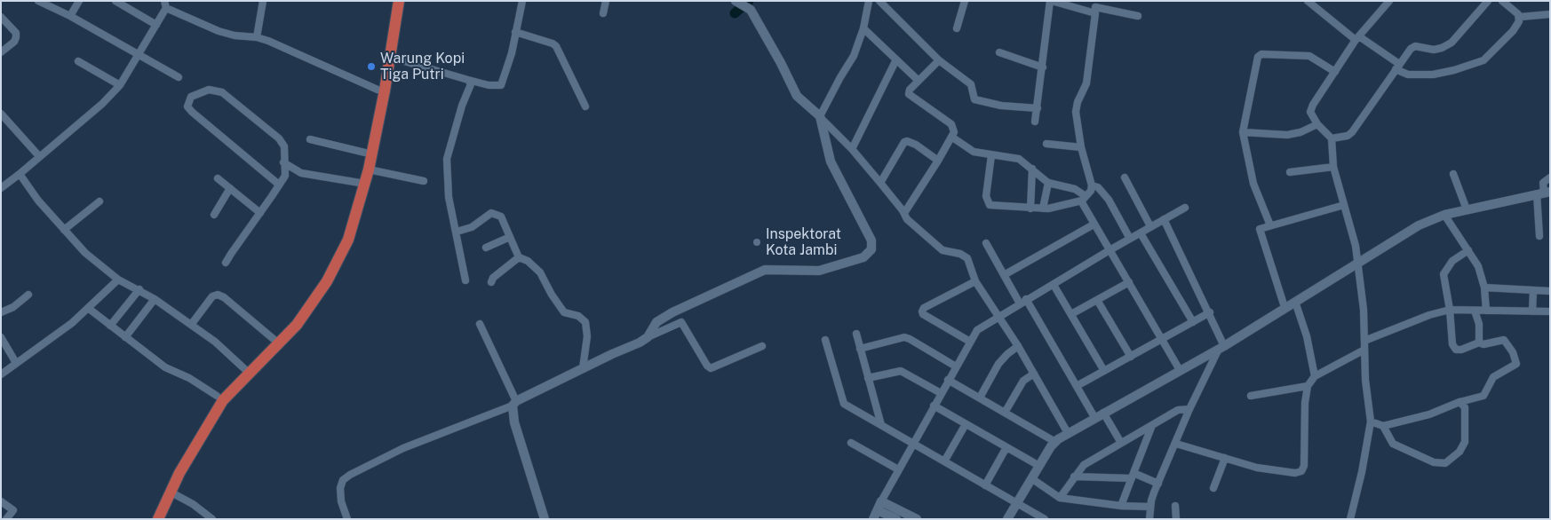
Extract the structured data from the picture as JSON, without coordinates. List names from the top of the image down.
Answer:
{
  "places": ["Warung Kopi Tiga Putri", "Inspektorat Kota Jambi"]
}
